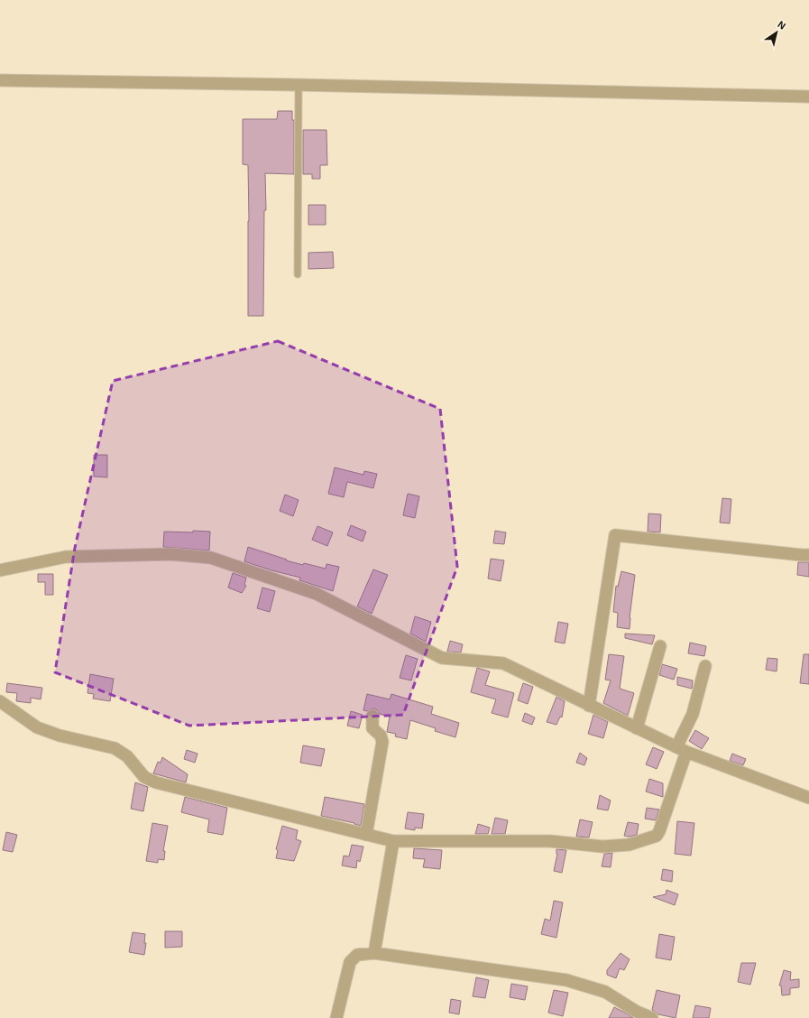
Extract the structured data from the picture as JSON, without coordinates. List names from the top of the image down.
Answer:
{
  "north": "top right"
}
